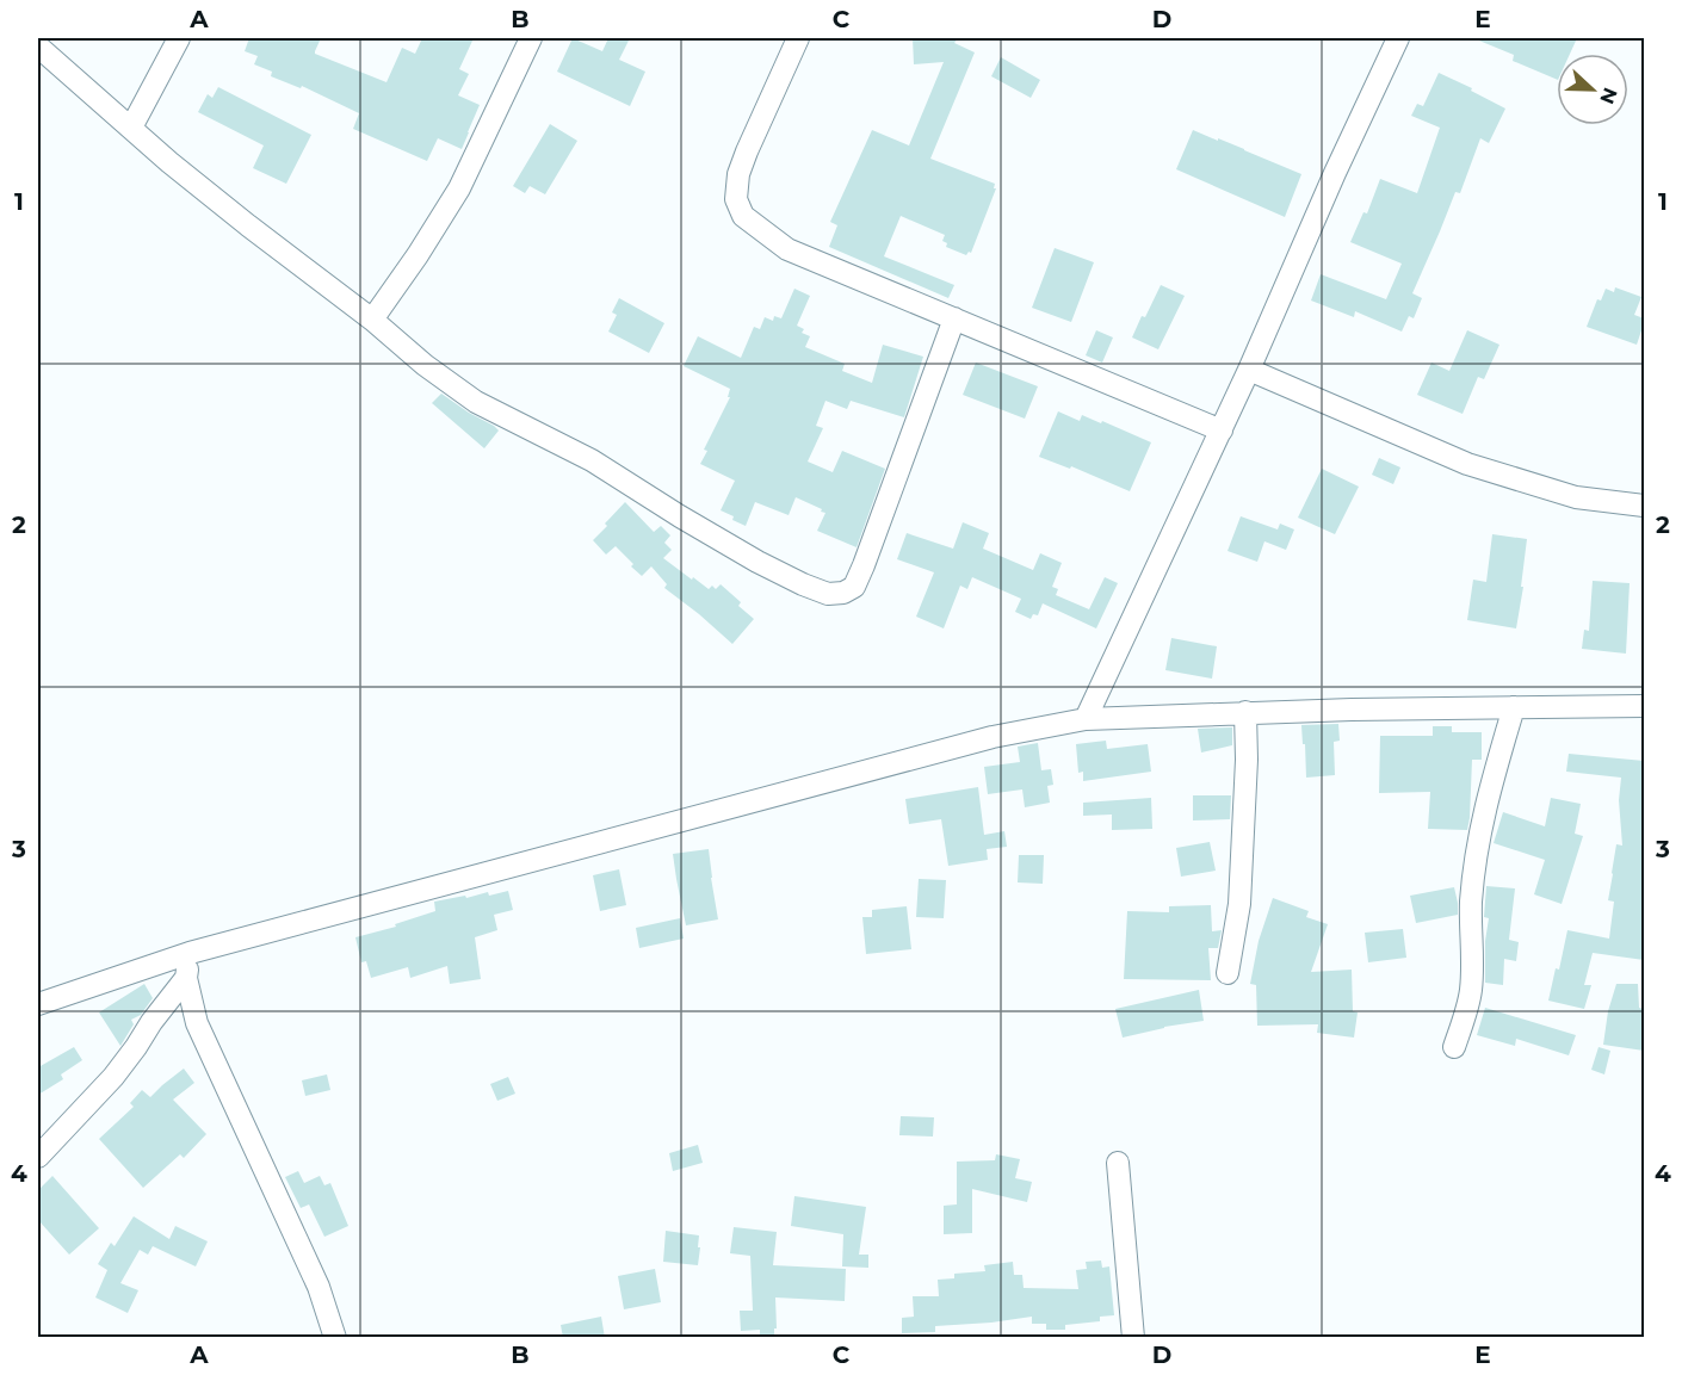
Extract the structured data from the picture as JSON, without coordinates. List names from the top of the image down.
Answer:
{
  "north": "right",
  "grid": {
    "columns": [
      "A",
      "B",
      "C",
      "D",
      "E"
    ],
    "rows": [
      "1",
      "2",
      "3",
      "4"
    ]
  }
}
